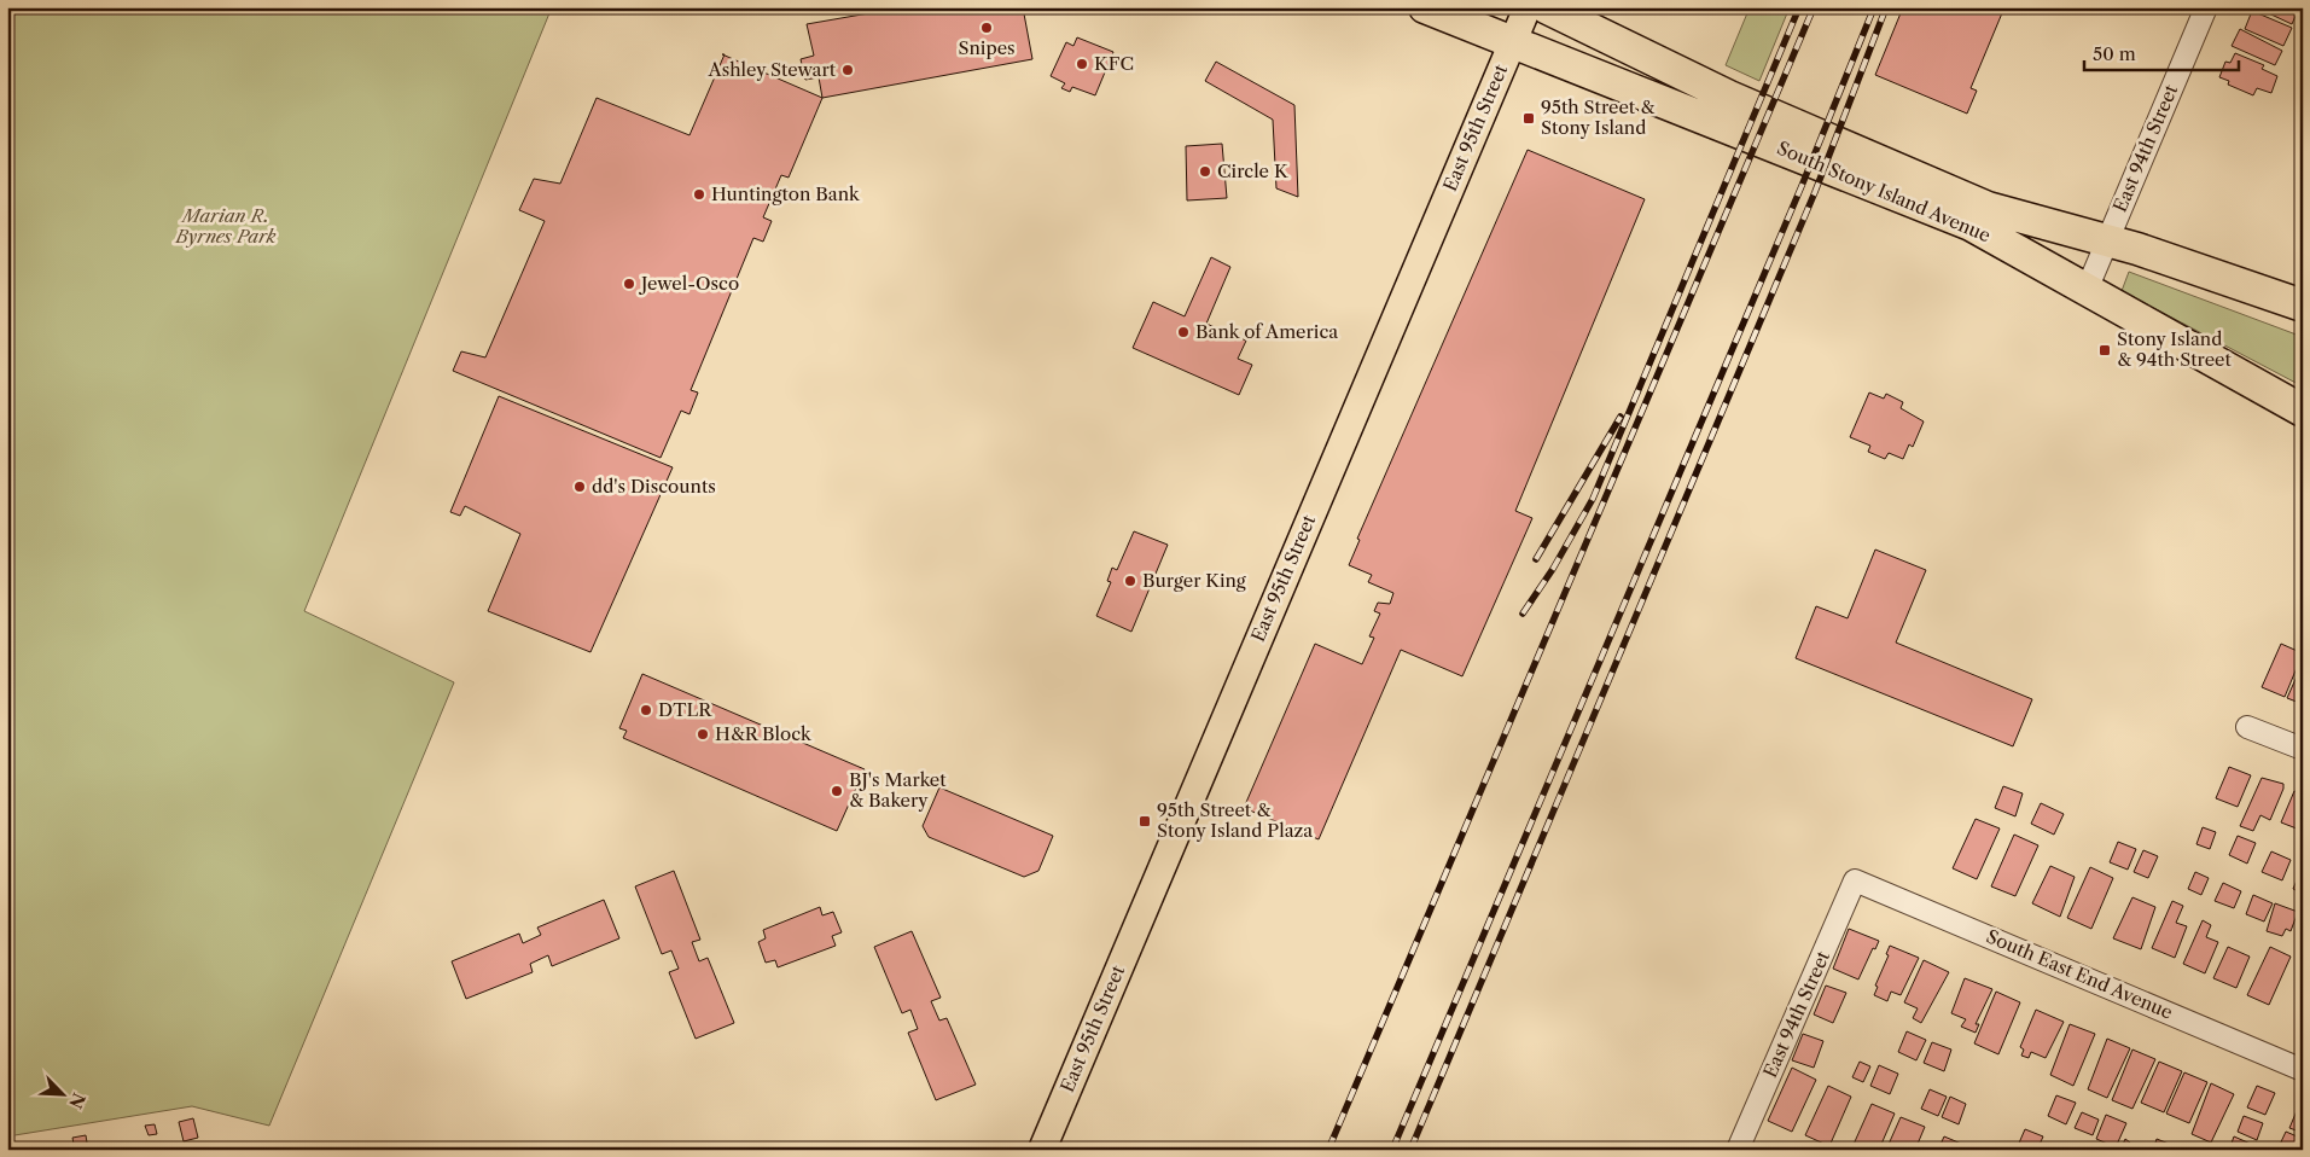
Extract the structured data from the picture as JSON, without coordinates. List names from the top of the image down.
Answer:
{
  "streets": {
    "highway": ["South Stony Island Avenue"],
    "main road": ["East 95th Street"],
    "street": ["East 94th Street", "South East End Avenue"]
  },
  "crossings": [
    ["East 95th Street", "South Stony Island Avenue"],
    ["East 94th Street", "South Stony Island Avenue"],
    ["East 94th Street", "South East End Avenue"]
  ],
  "parks": ["Marian R. Byrnes Park"],
  "places": {
    "other": [
      "Snipes",
      "KFC",
      "Ashley Stewart",
      "Circle K",
      "Huntington Bank",
      "Jewel-Osco",
      "Bank of America",
      "dd's Discounts",
      "Burger King",
      "DTLR",
      "H&R Block",
      "BJ's Market & Bakery"
    ],
    "transit": ["95th Street & Stony Island", "Stony Island & 94th Street", "95th Street & Stony Island Plaza"]
  },
  "scale_bar": "50 m",
  "north": "bottom right"
}
